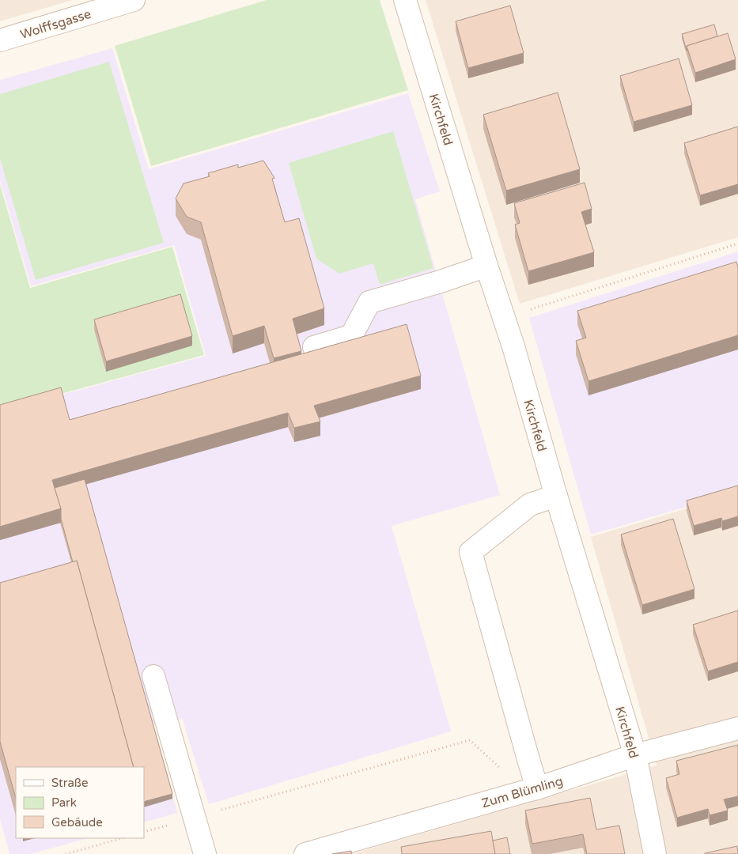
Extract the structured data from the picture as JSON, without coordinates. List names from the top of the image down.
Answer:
{
  "streets": {
    "street": ["Wolffsgasse", "Kirchfeld", "Zum Blümling"]
  },
  "crossings": [
    ["Kirchfeld", "Zum Blümling"]
  ],
  "legend": ["Straße", "Park", "Gebäude"]
}
